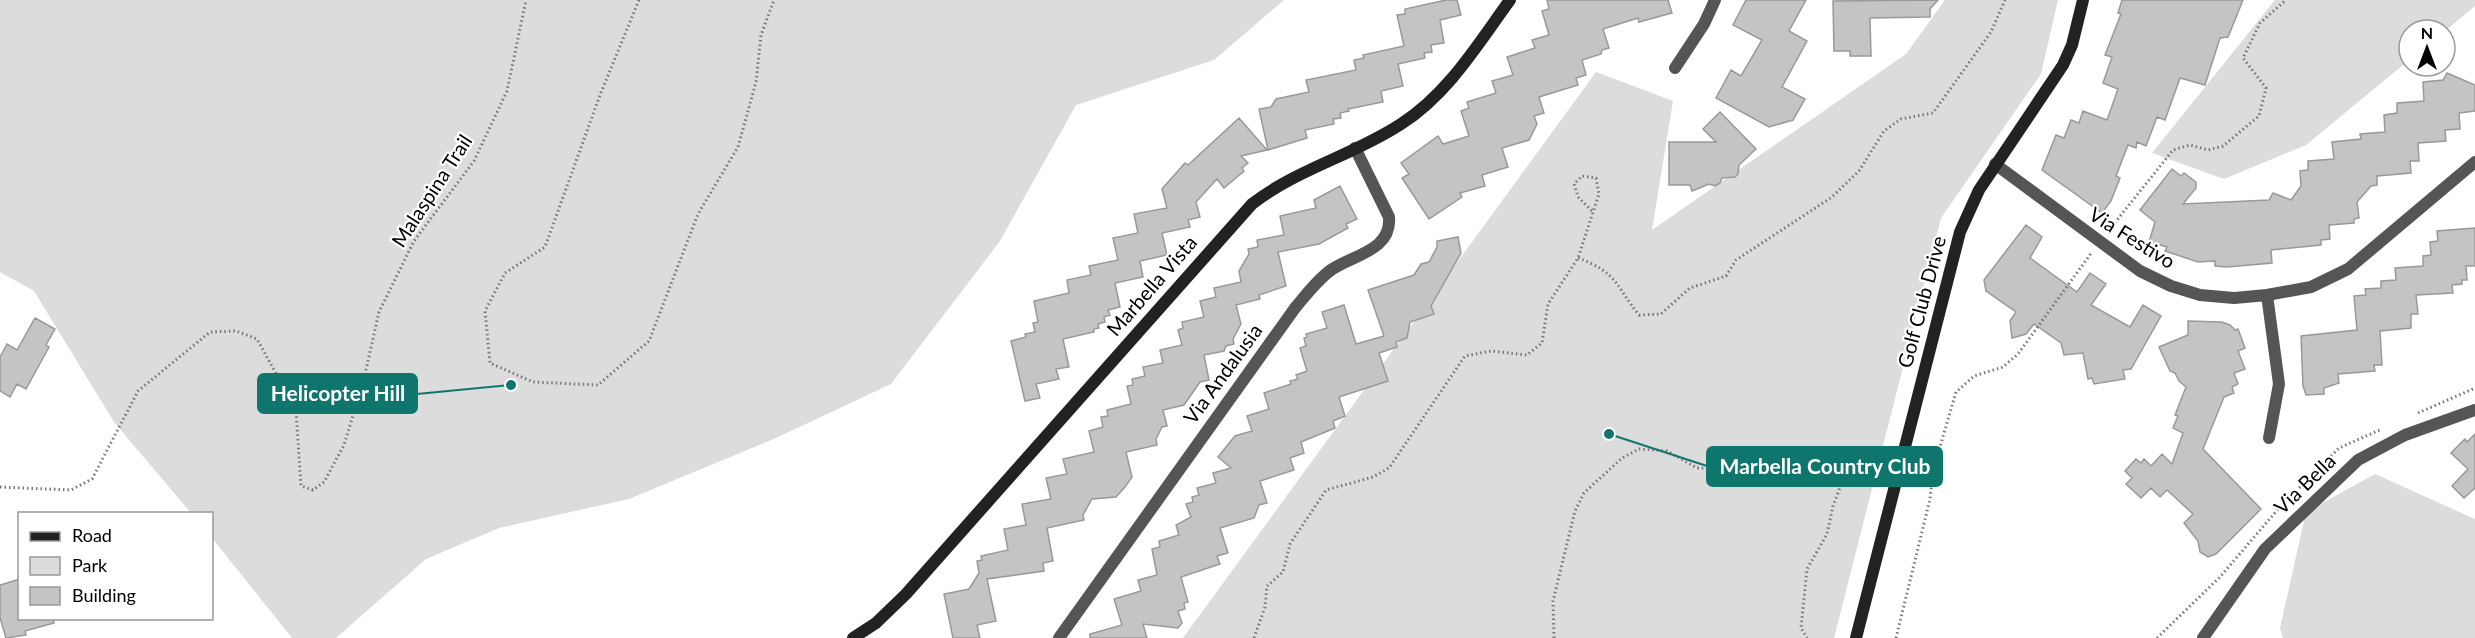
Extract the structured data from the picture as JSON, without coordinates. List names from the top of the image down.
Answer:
{
  "streets": {
    "street": [
      "Via Festivo",
      "Marbella Vista",
      "Golf Club Drive",
      "Via Andalusia",
      "Via Bella"
    ],
    "path": ["Malaspina Trail"]
  },
  "crossings": [
    ["Via Festivo", "Golf Club Drive"],
    ["Marbella Vista", "Via Andalusia"]
  ],
  "places": ["Helicopter Hill", "Marbella Country Club"],
  "legend": ["Road", "Park", "Building"],
  "north": "top"
}
